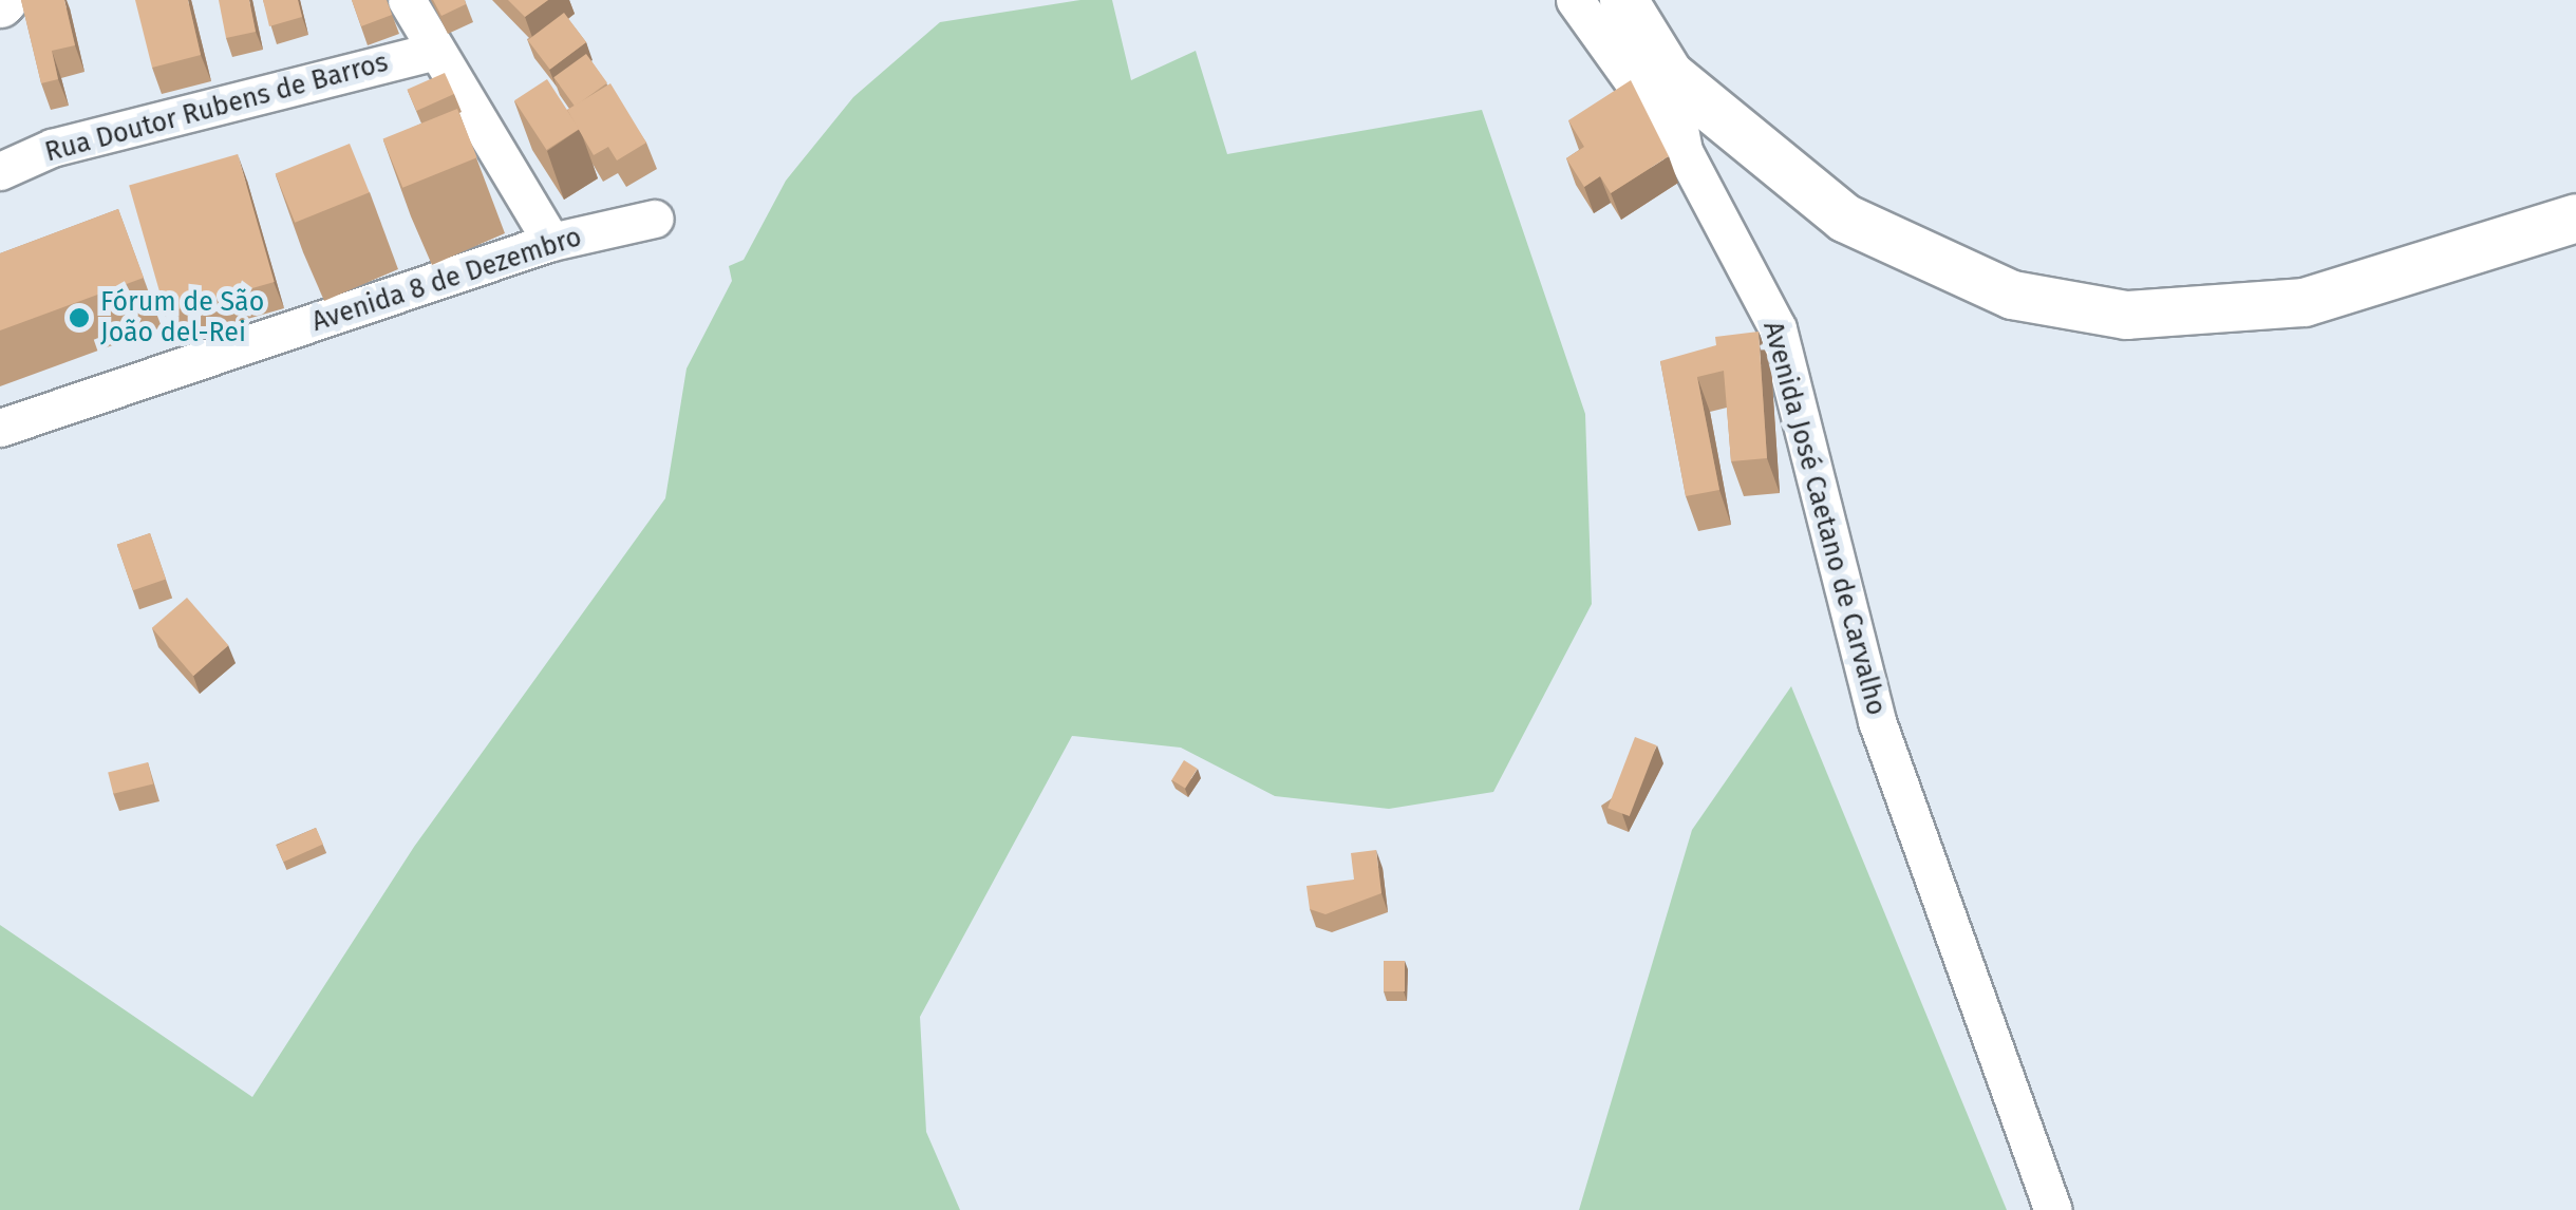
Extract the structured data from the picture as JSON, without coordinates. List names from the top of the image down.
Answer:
{
  "streets": {
    "street": ["Rua Doutor Rubens de Barros", "Avenida 8 de Dezembro", "Avenida José Caetano de Carvalho"]
  },
  "places": ["Fórum de São João del-Rei"]
}
